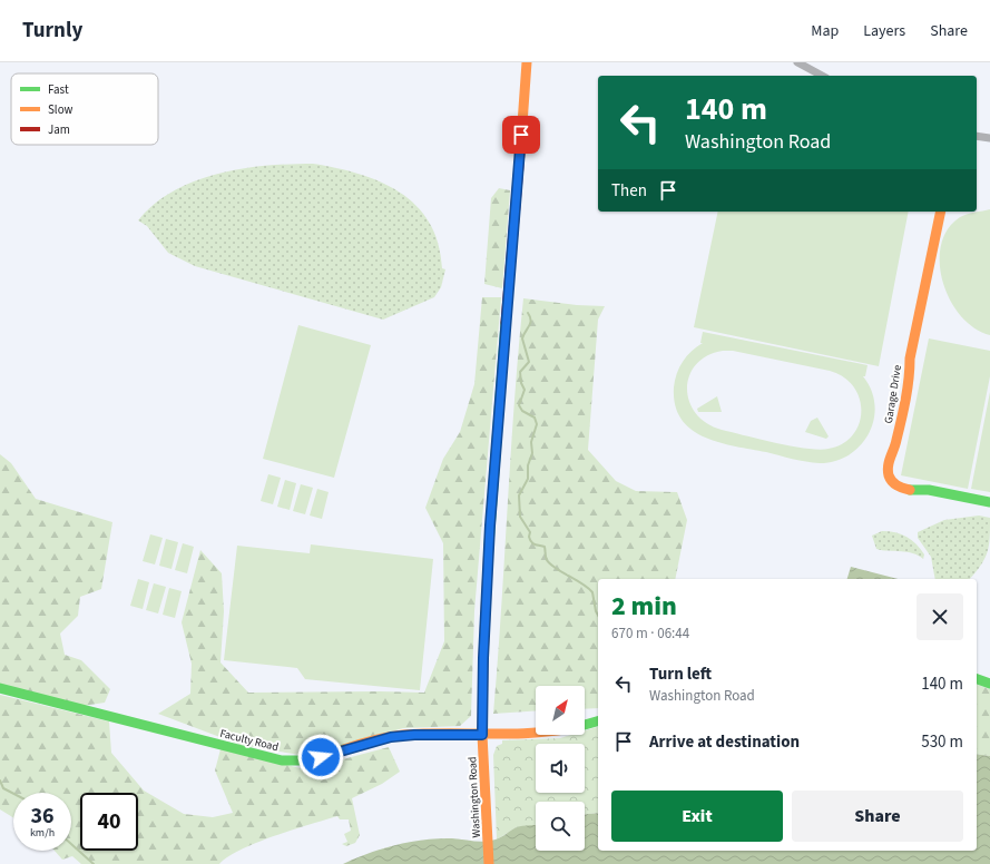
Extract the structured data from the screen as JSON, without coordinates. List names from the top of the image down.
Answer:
{
  "streets": {
    "street": ["Garage Drive", "Faculty Road", "Washington Road"]
  },
  "crossings": [
    ["Faculty Road", "Washington Road"]
  ],
  "legend": ["Fast", "Slow", "Jam"],
  "north": "top right",
  "page": {
    "header": "Turnly",
    "nav": ["Map", "Layers", "Share"],
    "turn": ["140 m", "Washington Road"],
    "then": "Then",
    "heading": ["2 min", "670 m · 06:44"],
    "list": [
      {
        "name": "Turn left",
        "note": "Washington Road",
        "value": "140 m"
      },
      {
        "name": "Arrive at destination",
        "value": "530 m"
      }
    ],
    "buttons": ["Exit", "Share"],
    "speed": "36 km/h",
    "limit": "40"
  }
}
